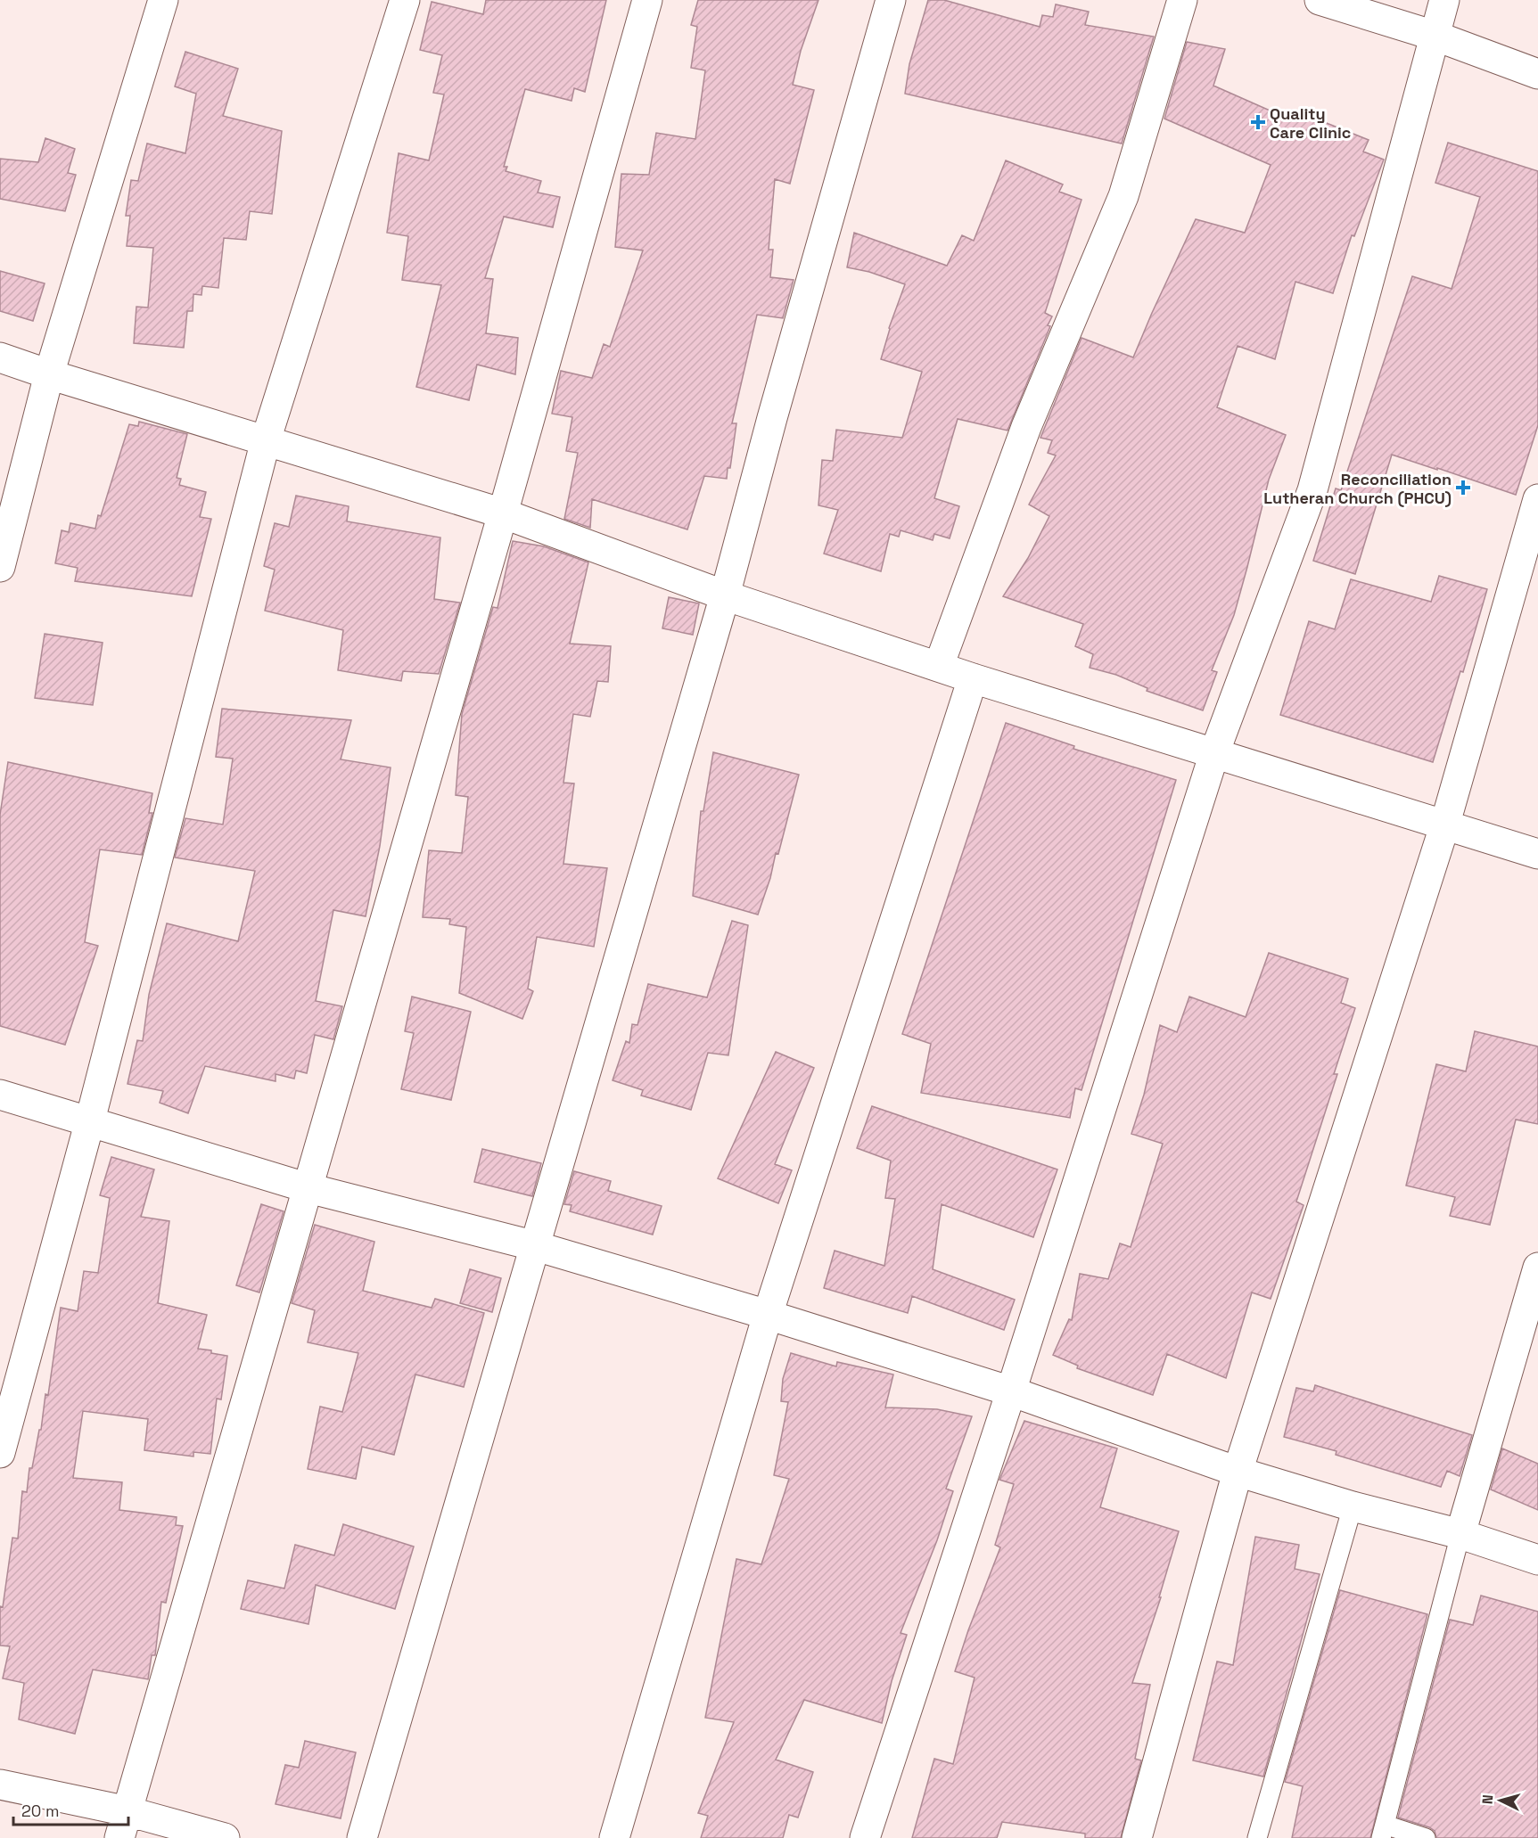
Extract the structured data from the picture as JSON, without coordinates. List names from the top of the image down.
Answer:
{
  "places": {
    "health": ["Quality Care Clinic", "Reconciliation Lutheran Church (PHCU)"]
  },
  "scale_bar": "20 m",
  "north": "left"
}
